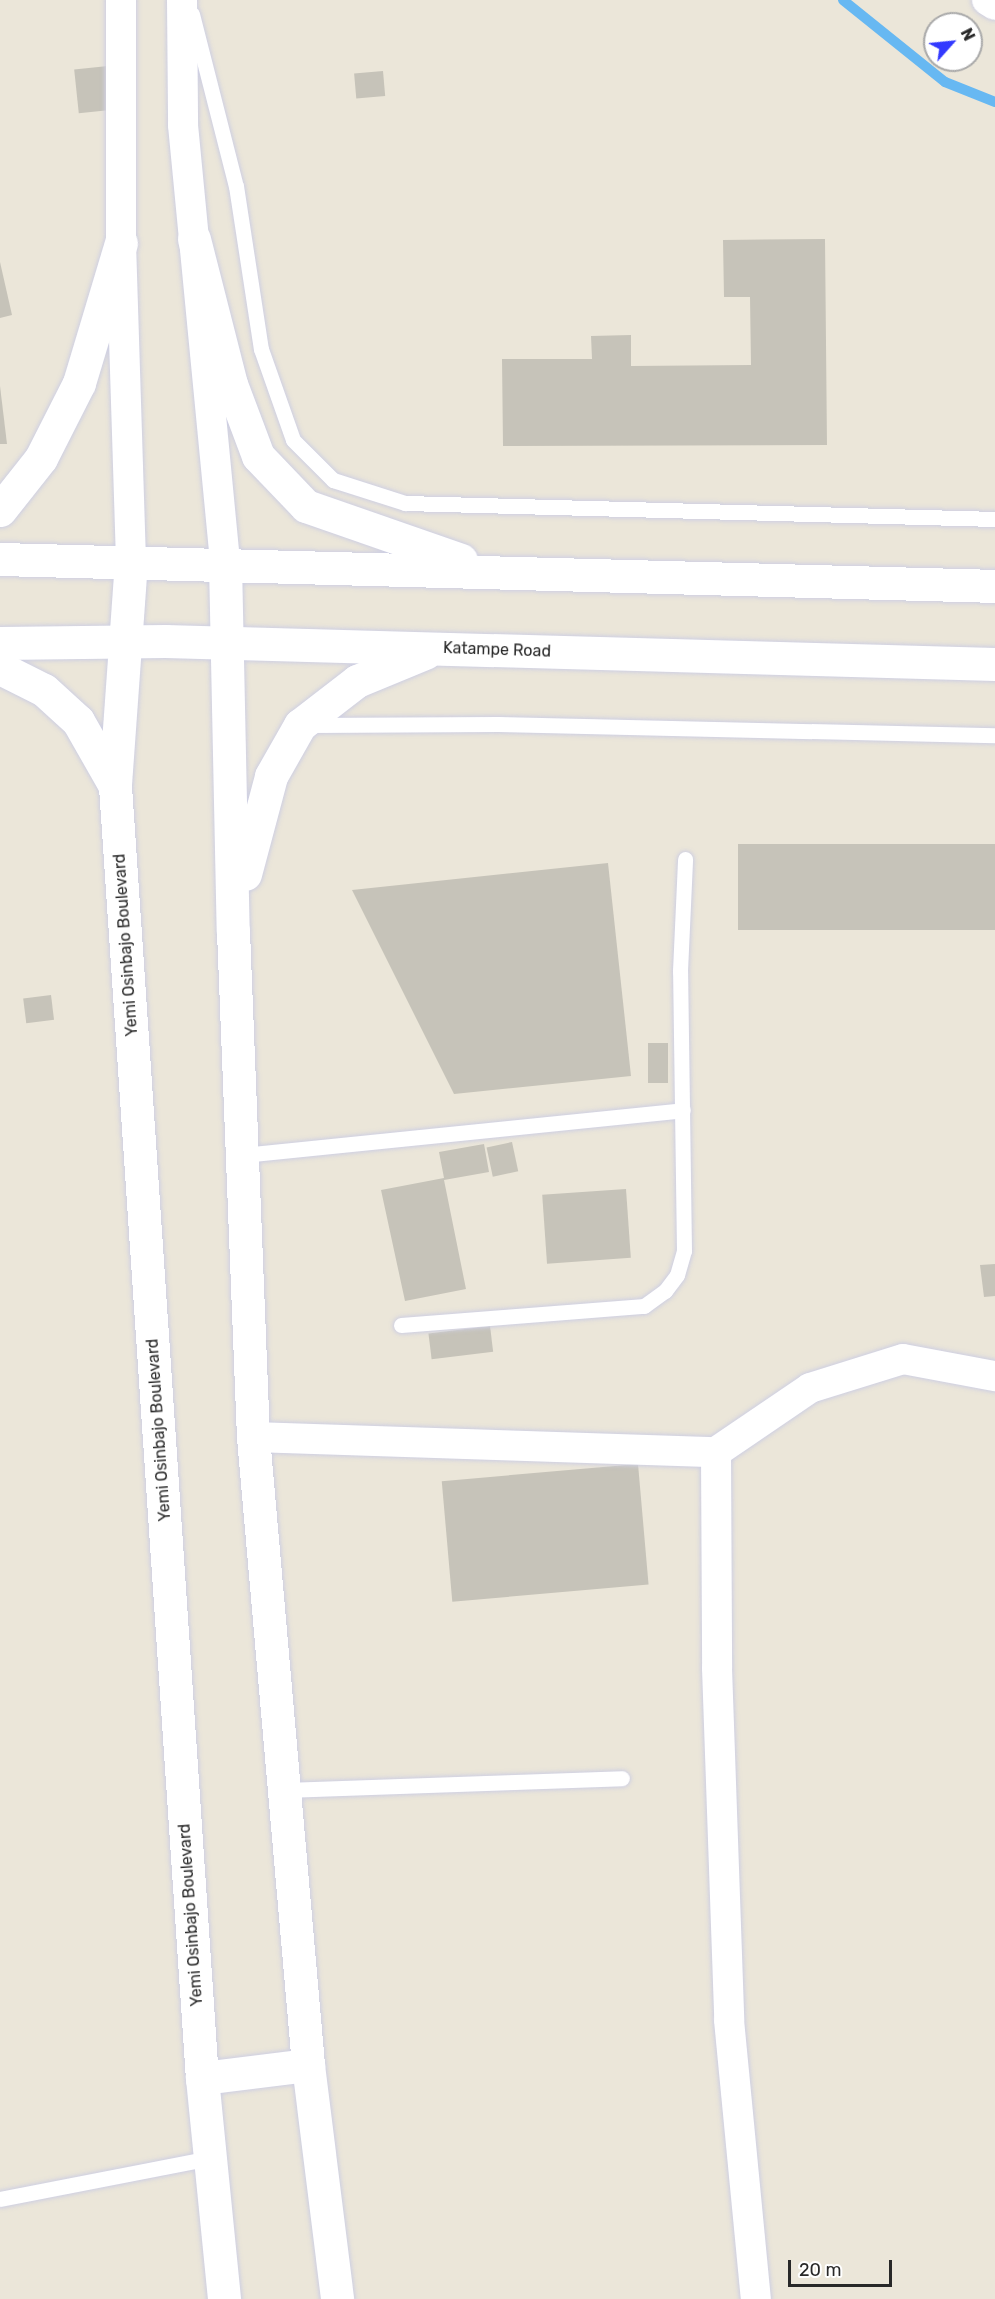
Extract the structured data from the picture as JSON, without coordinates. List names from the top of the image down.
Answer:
{
  "streets": {
    "main road": ["Katampe Road", "Yemi Osinbajo Boulevard"]
  },
  "crossings": [
    ["Katampe Road", "Yemi Osinbajo Boulevard"]
  ],
  "scale_bar": "20 m",
  "north": "top right"
}
